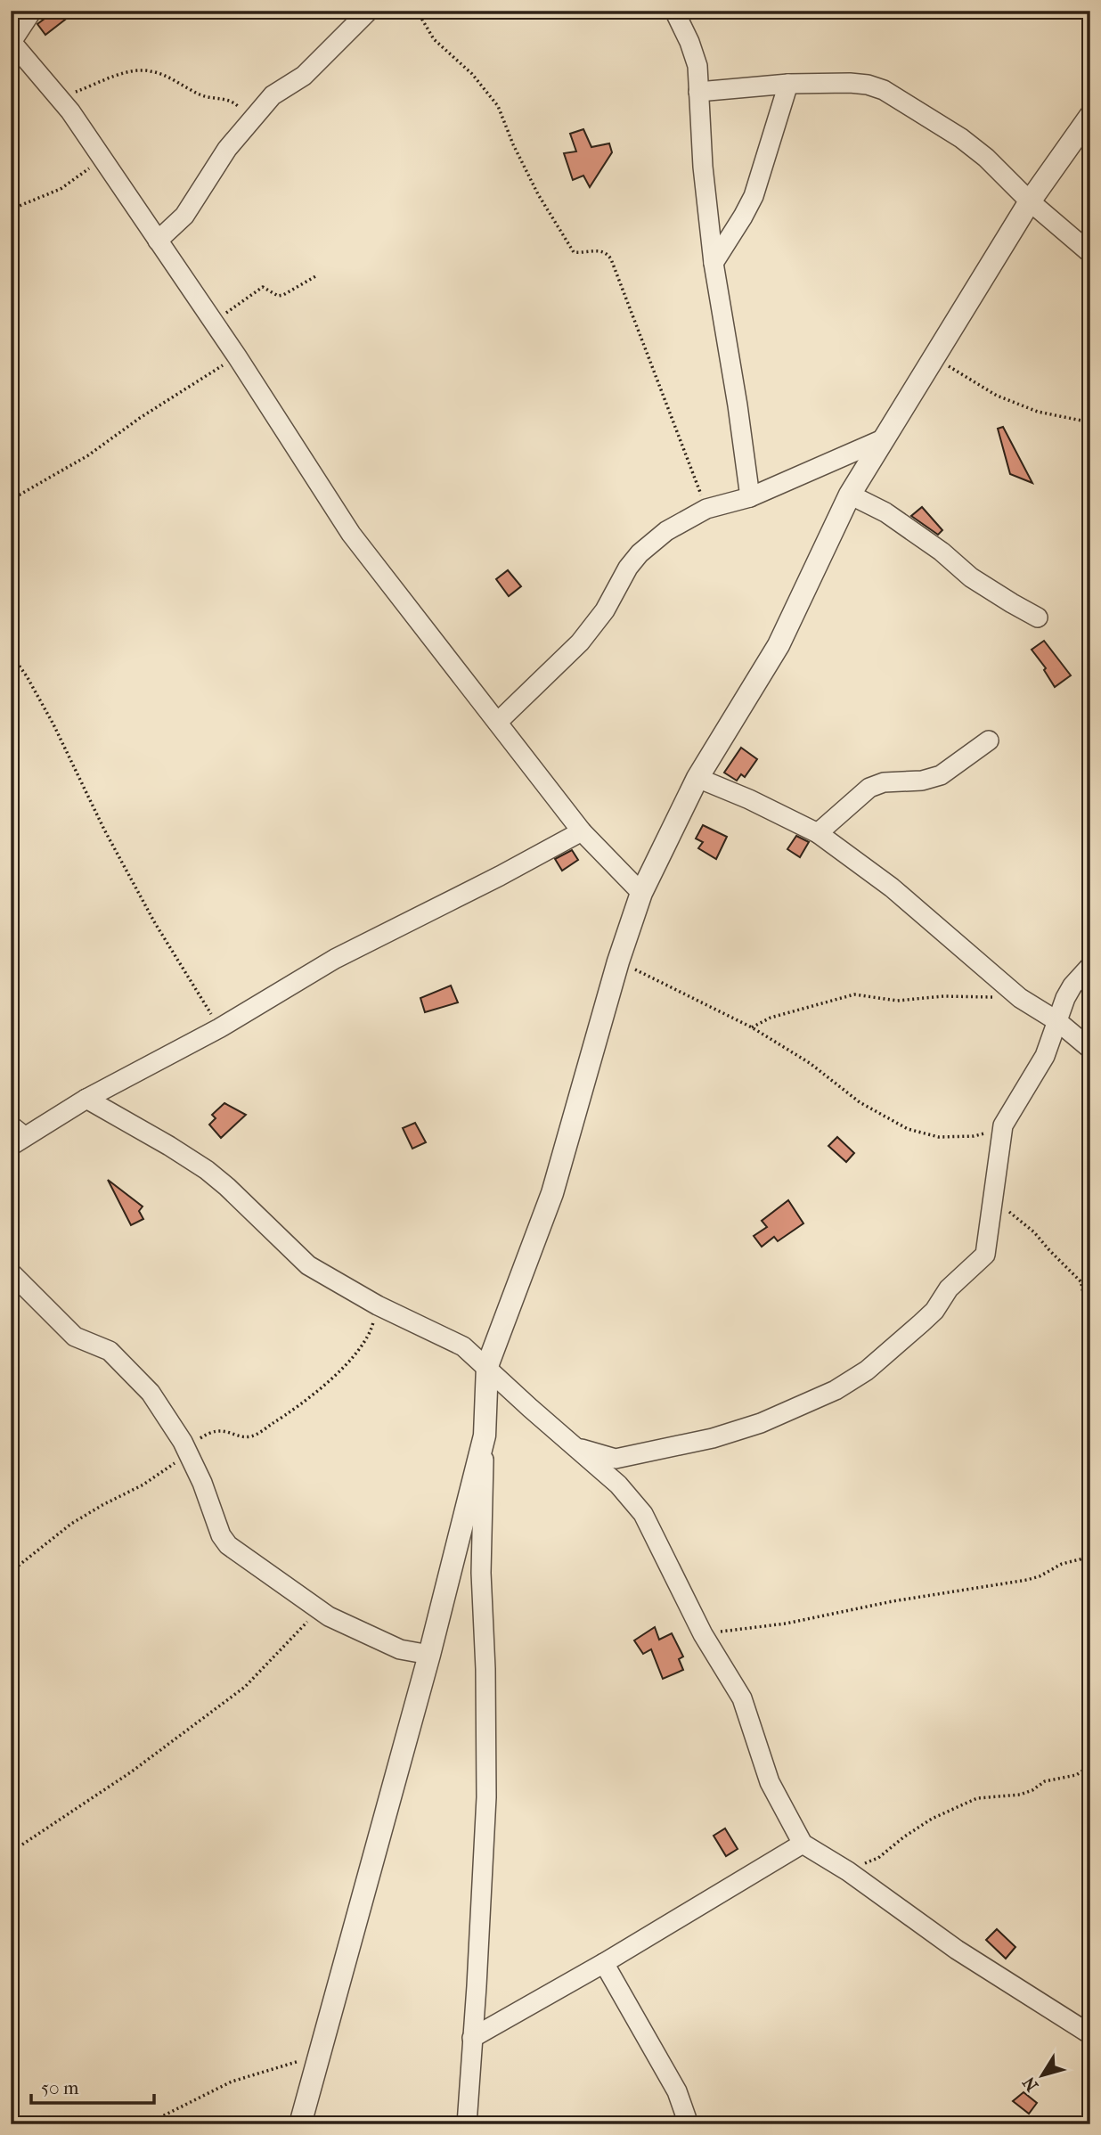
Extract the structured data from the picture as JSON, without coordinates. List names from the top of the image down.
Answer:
{
  "scale_bar": "50 m",
  "north": "bottom left"
}
